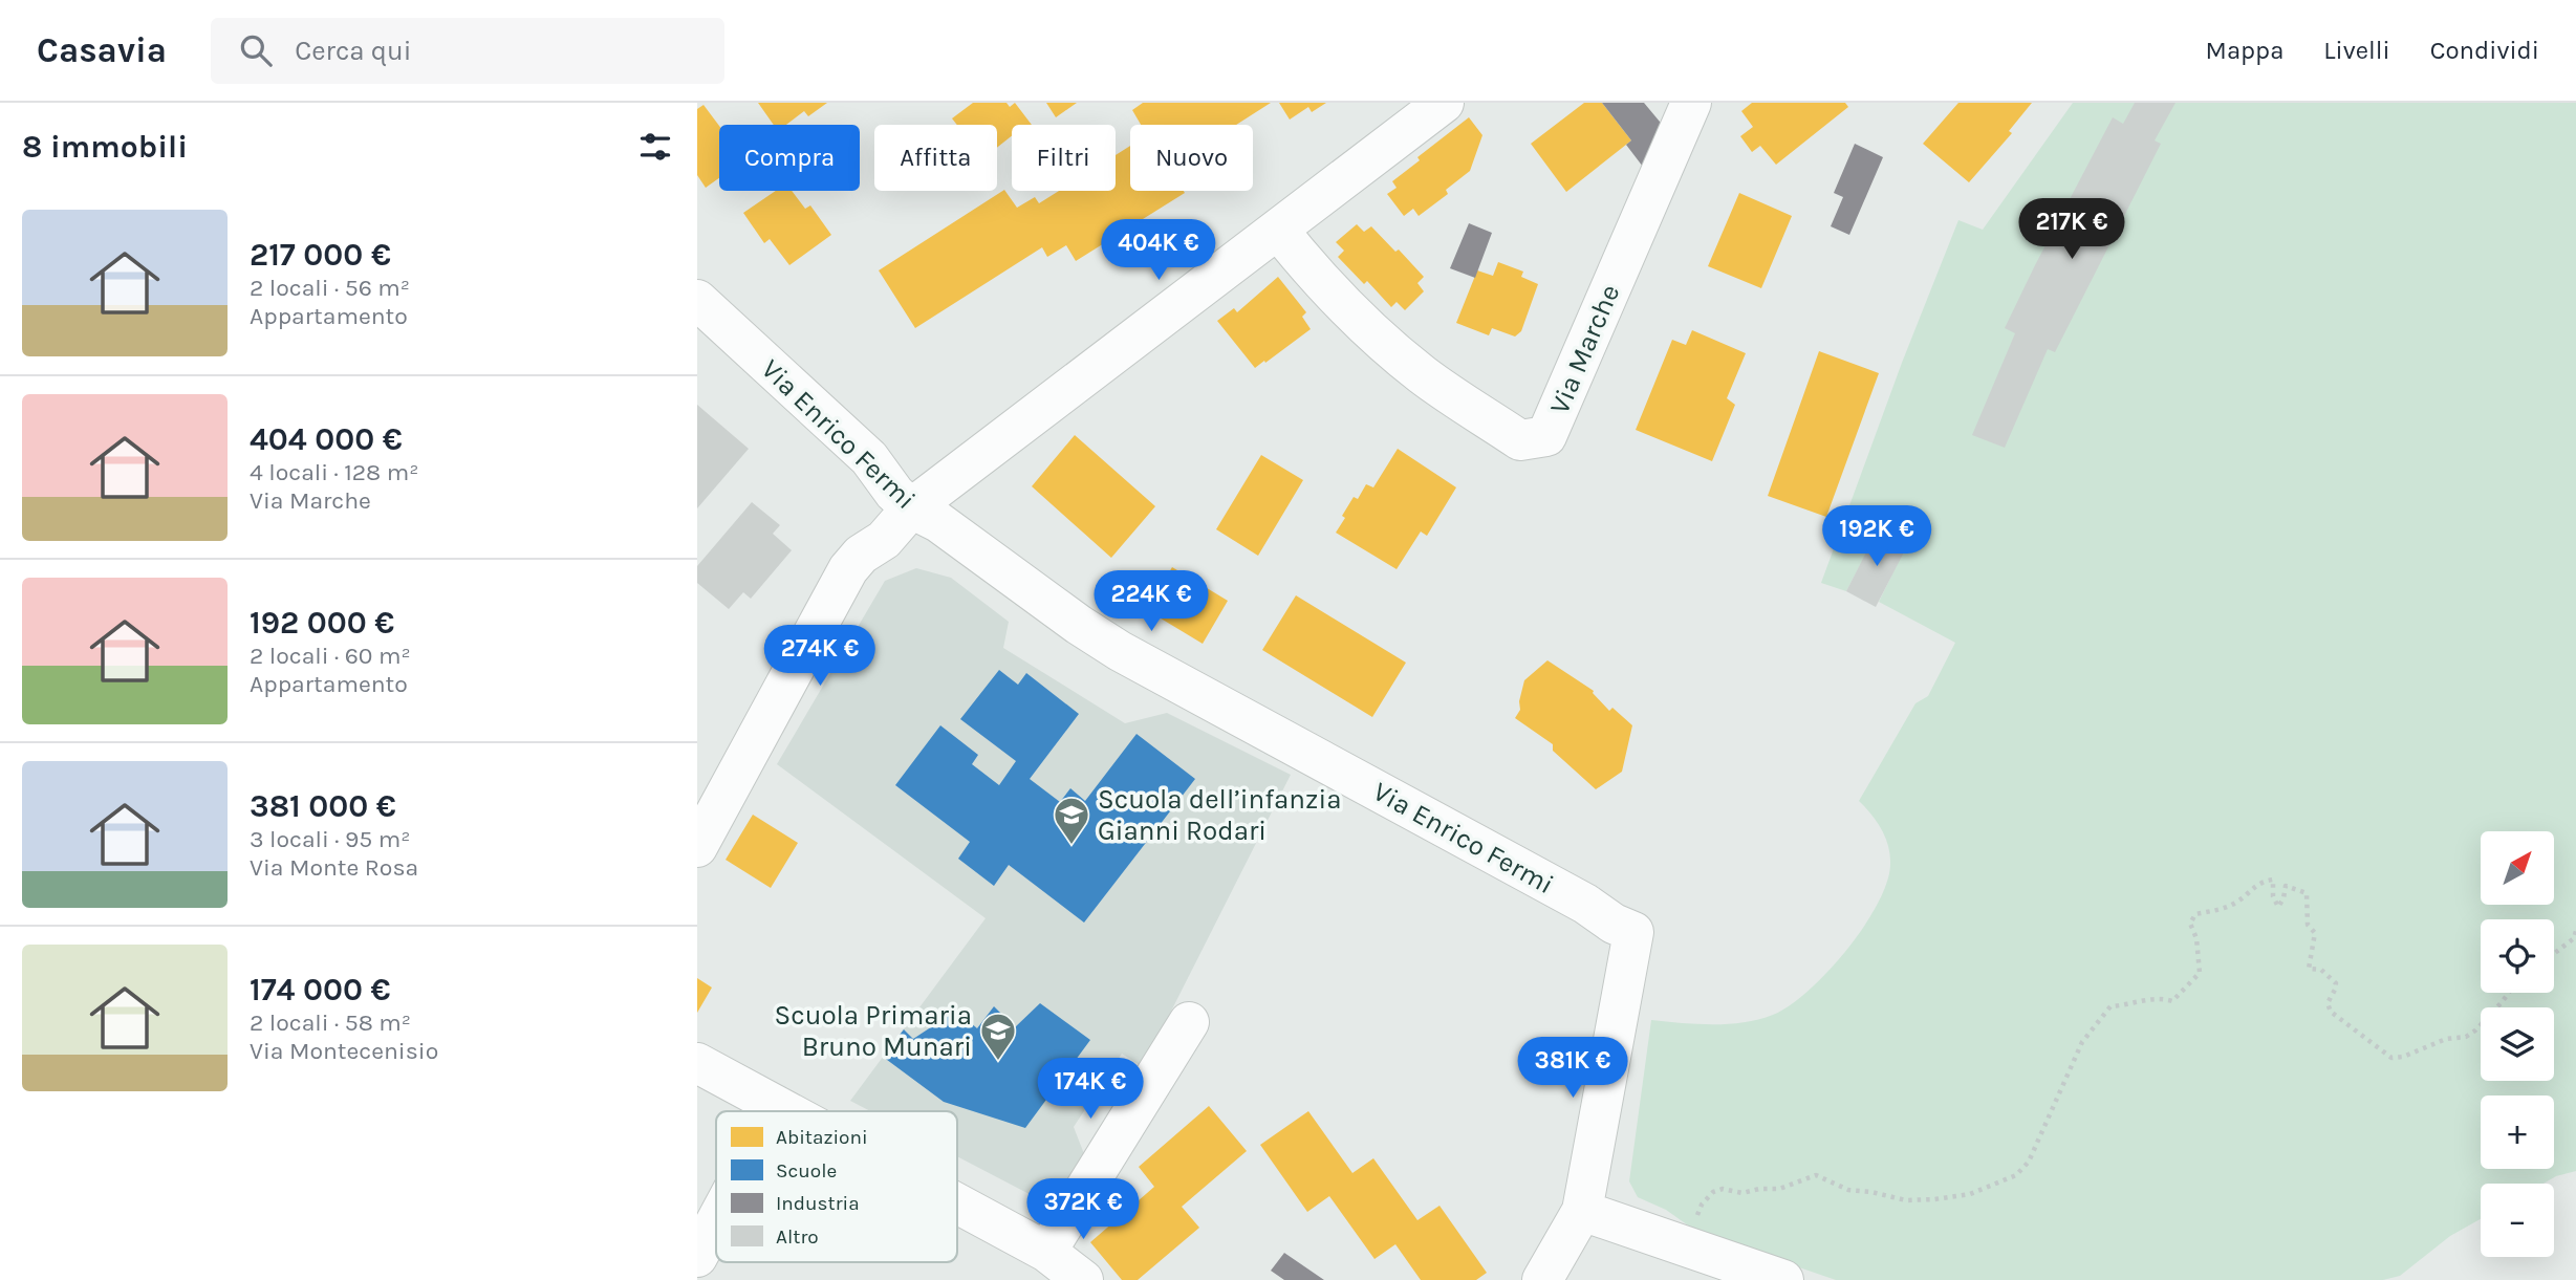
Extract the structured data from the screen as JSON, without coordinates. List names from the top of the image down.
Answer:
{
  "streets": {
    "street": ["Via Marche", "Via Enrico Fermi"]
  },
  "places": {
    "school or university": ["Scuola dell’infanzia Gianni Rodari", "Scuola Primaria Bruno Munari"]
  },
  "legend": [
    "Abitazioni",
    "Scuole",
    "Industria",
    "Altro"
  ],
  "north": "top right",
  "page": {
    "header": "Casavia",
    "search": "Cerca qui",
    "nav": ["Mappa", "Livelli", "Condividi"],
    "heading": "8 immobili",
    "chip": [
      "Compra",
      "Affitta",
      "Filtri",
      "Nuovo"
    ],
    "list": [
      {
        "name": "217 000 €",
        "note": "2 locali · 56 m² · Appartamento"
      },
      {
        "name": "404 000 €",
        "note": "4 locali · 128 m² · Via Marche"
      },
      {
        "name": "192 000 €",
        "note": "2 locali · 60 m² · Appartamento"
      },
      {
        "name": "381 000 €",
        "note": "3 locali · 95 m² · Via Monte Rosa"
      },
      {
        "name": "174 000 €",
        "note": "2 locali · 58 m² · Via Montecenisio"
      }
    ],
    "price": [
      "217K €",
      "404K €",
      "192K €",
      "224K €",
      "274K €",
      "381K €",
      "174K €",
      "372K €"
    ],
    "map_buttons": ["+", "−"]
  }
}
